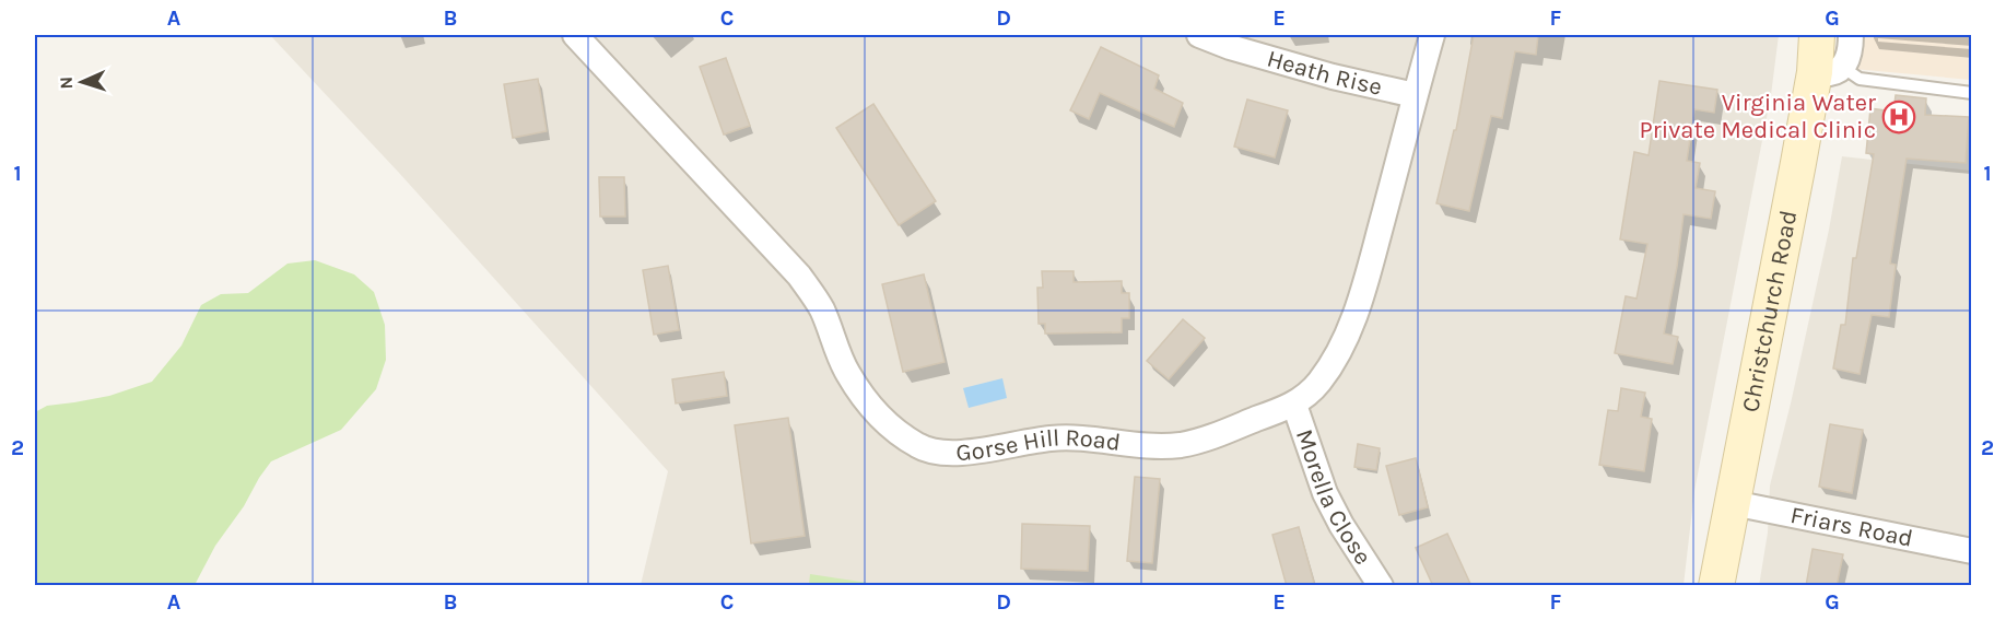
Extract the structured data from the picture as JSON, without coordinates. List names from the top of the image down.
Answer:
{
  "streets": {
    "main road": ["Christchurch Road"],
    "street": [
      "Heath Rise",
      "Gorse Hill Road",
      "Morella Close",
      "Friars Road"
    ]
  },
  "crossings": [
    ["Heath Rise", "Gorse Hill Road"],
    ["Christchurch Road", "Friars Road"],
    ["Gorse Hill Road", "Morella Close"]
  ],
  "places": {
    "hospital": ["Virginia Water Private Medical Clinic"]
  },
  "north": "left",
  "grid": {
    "columns": [
      "A",
      "B",
      "C",
      "D",
      "E",
      "F",
      "G"
    ],
    "rows": ["1", "2"]
  }
}
